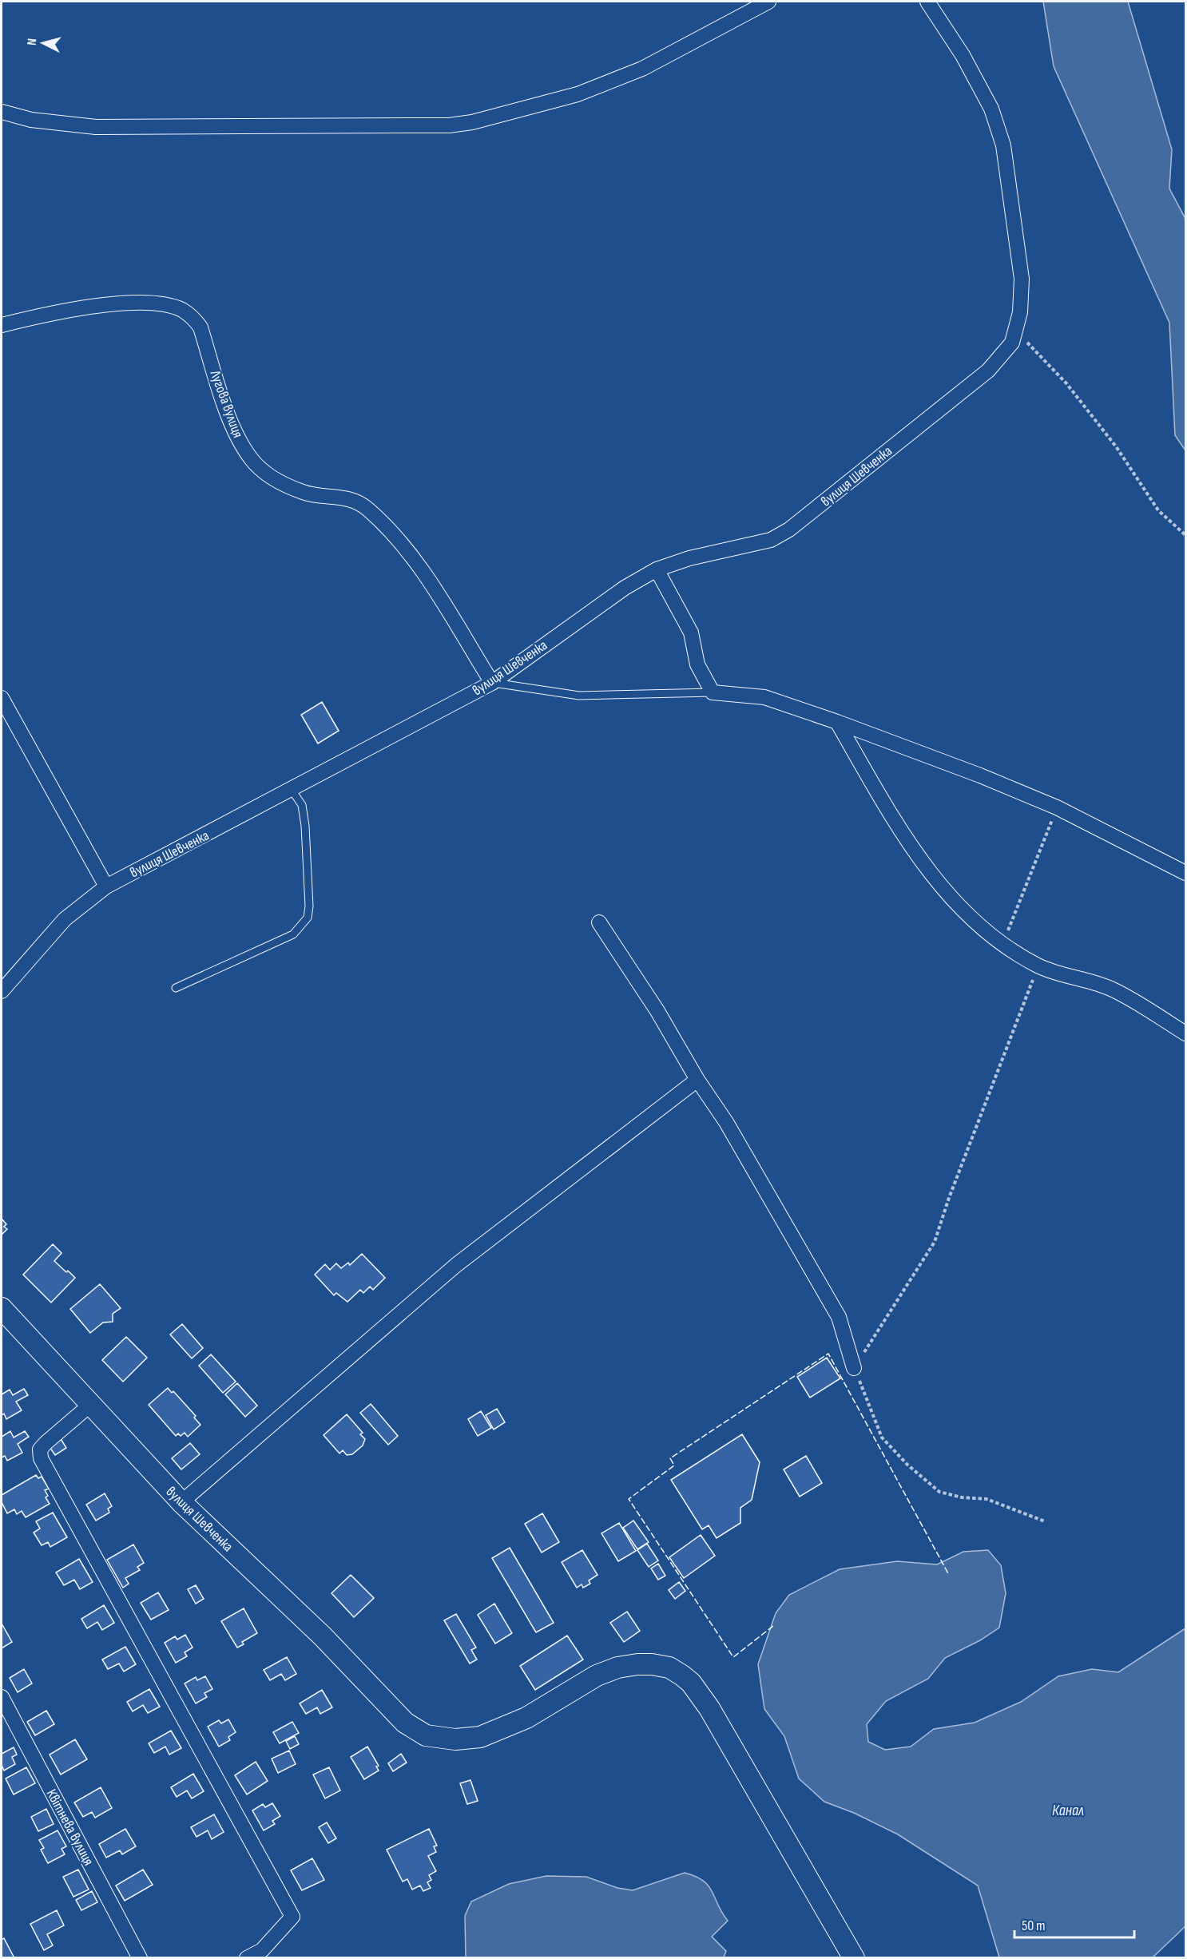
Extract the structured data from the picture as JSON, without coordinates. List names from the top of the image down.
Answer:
{
  "streets": {
    "street": ["Лугова вулиця", "вулиця Шевченка", "Квітнева вулиця"]
  },
  "crossings": [
    ["Лугова вулиця", "вулиця Шевченка"]
  ],
  "water": ["Канал"],
  "scale_bar": "50 m",
  "north": "left"
}
